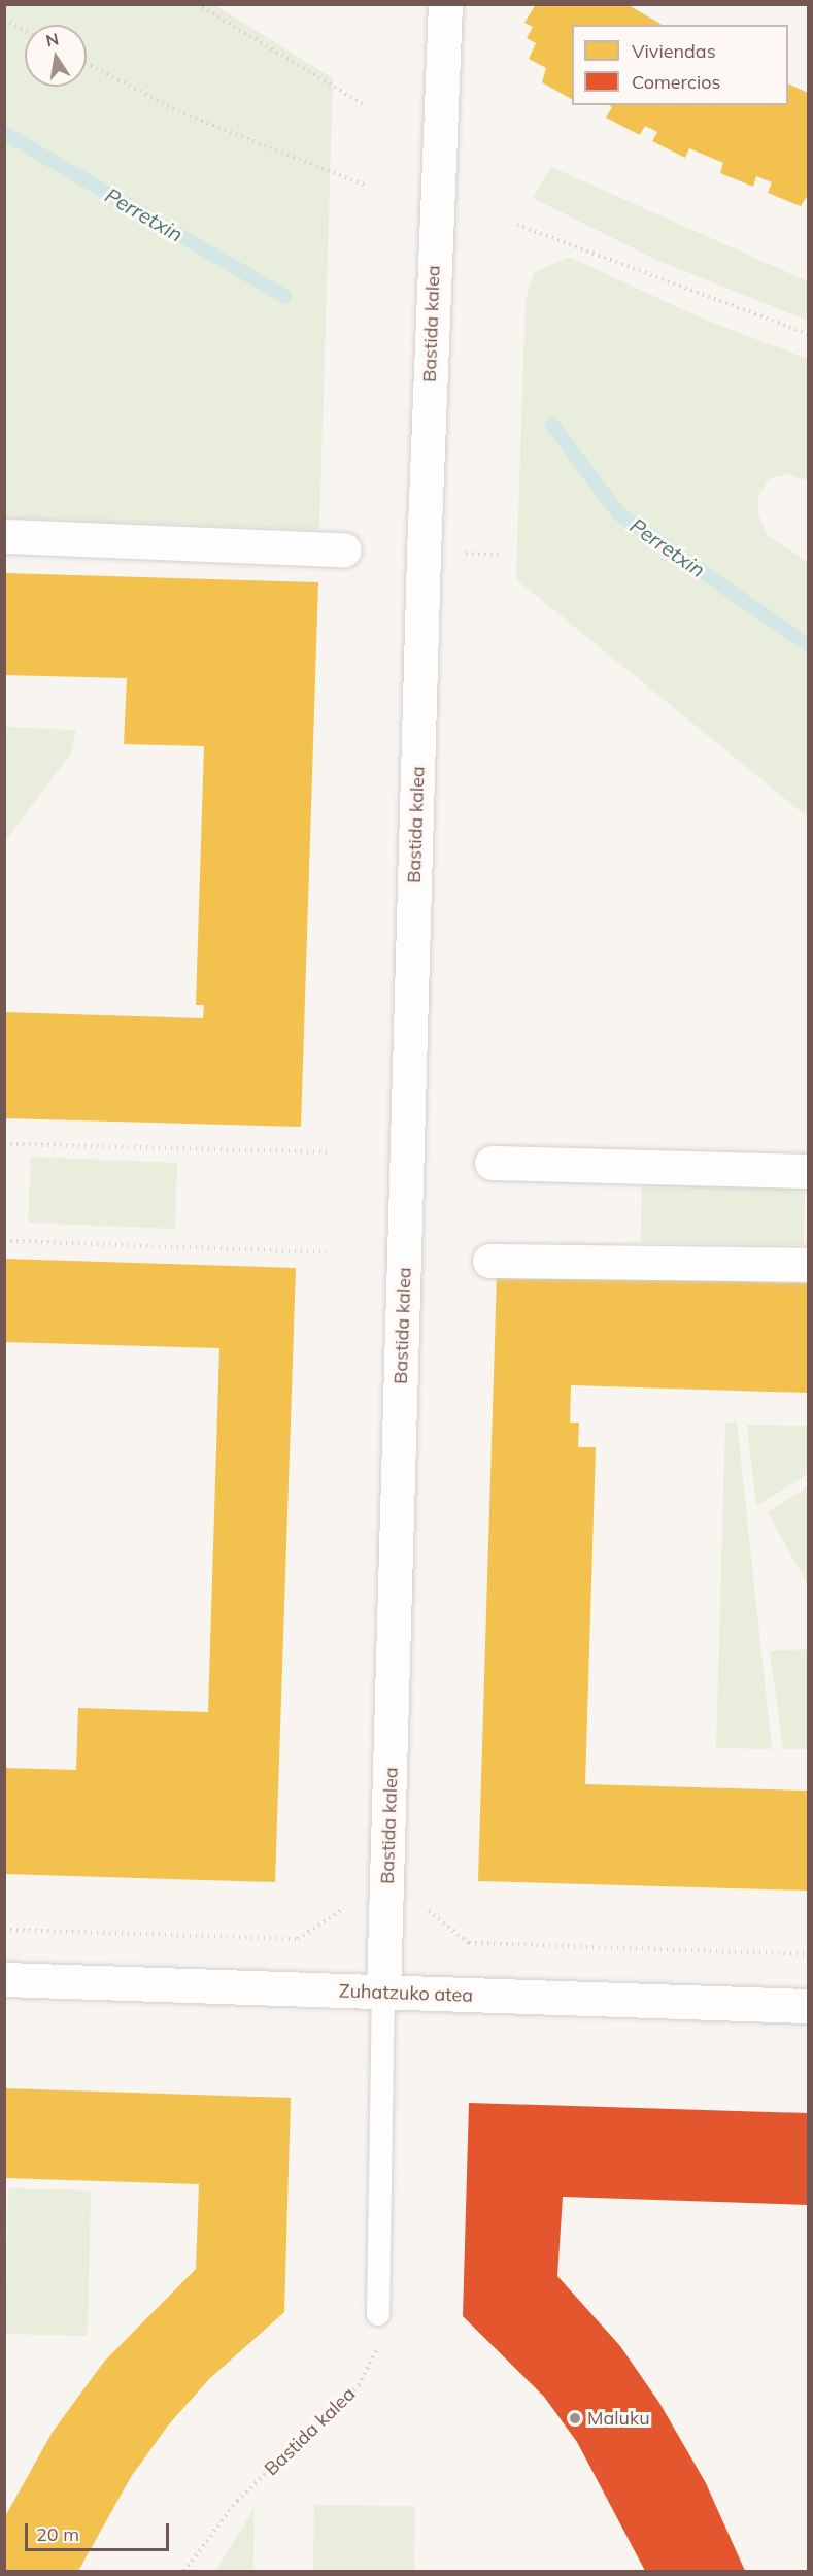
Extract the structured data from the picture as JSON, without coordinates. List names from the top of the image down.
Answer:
{
  "streets": {
    "street": ["Bastida kalea", "Zuhatzuko atea"]
  },
  "crossings": [
    ["Bastida kalea", "Zuhatzuko atea"]
  ],
  "water": ["Perretxin"],
  "places": ["Maluku"],
  "legend": ["Viviendas", "Comercios"],
  "scale_bar": "20 m",
  "north": "top"
}
